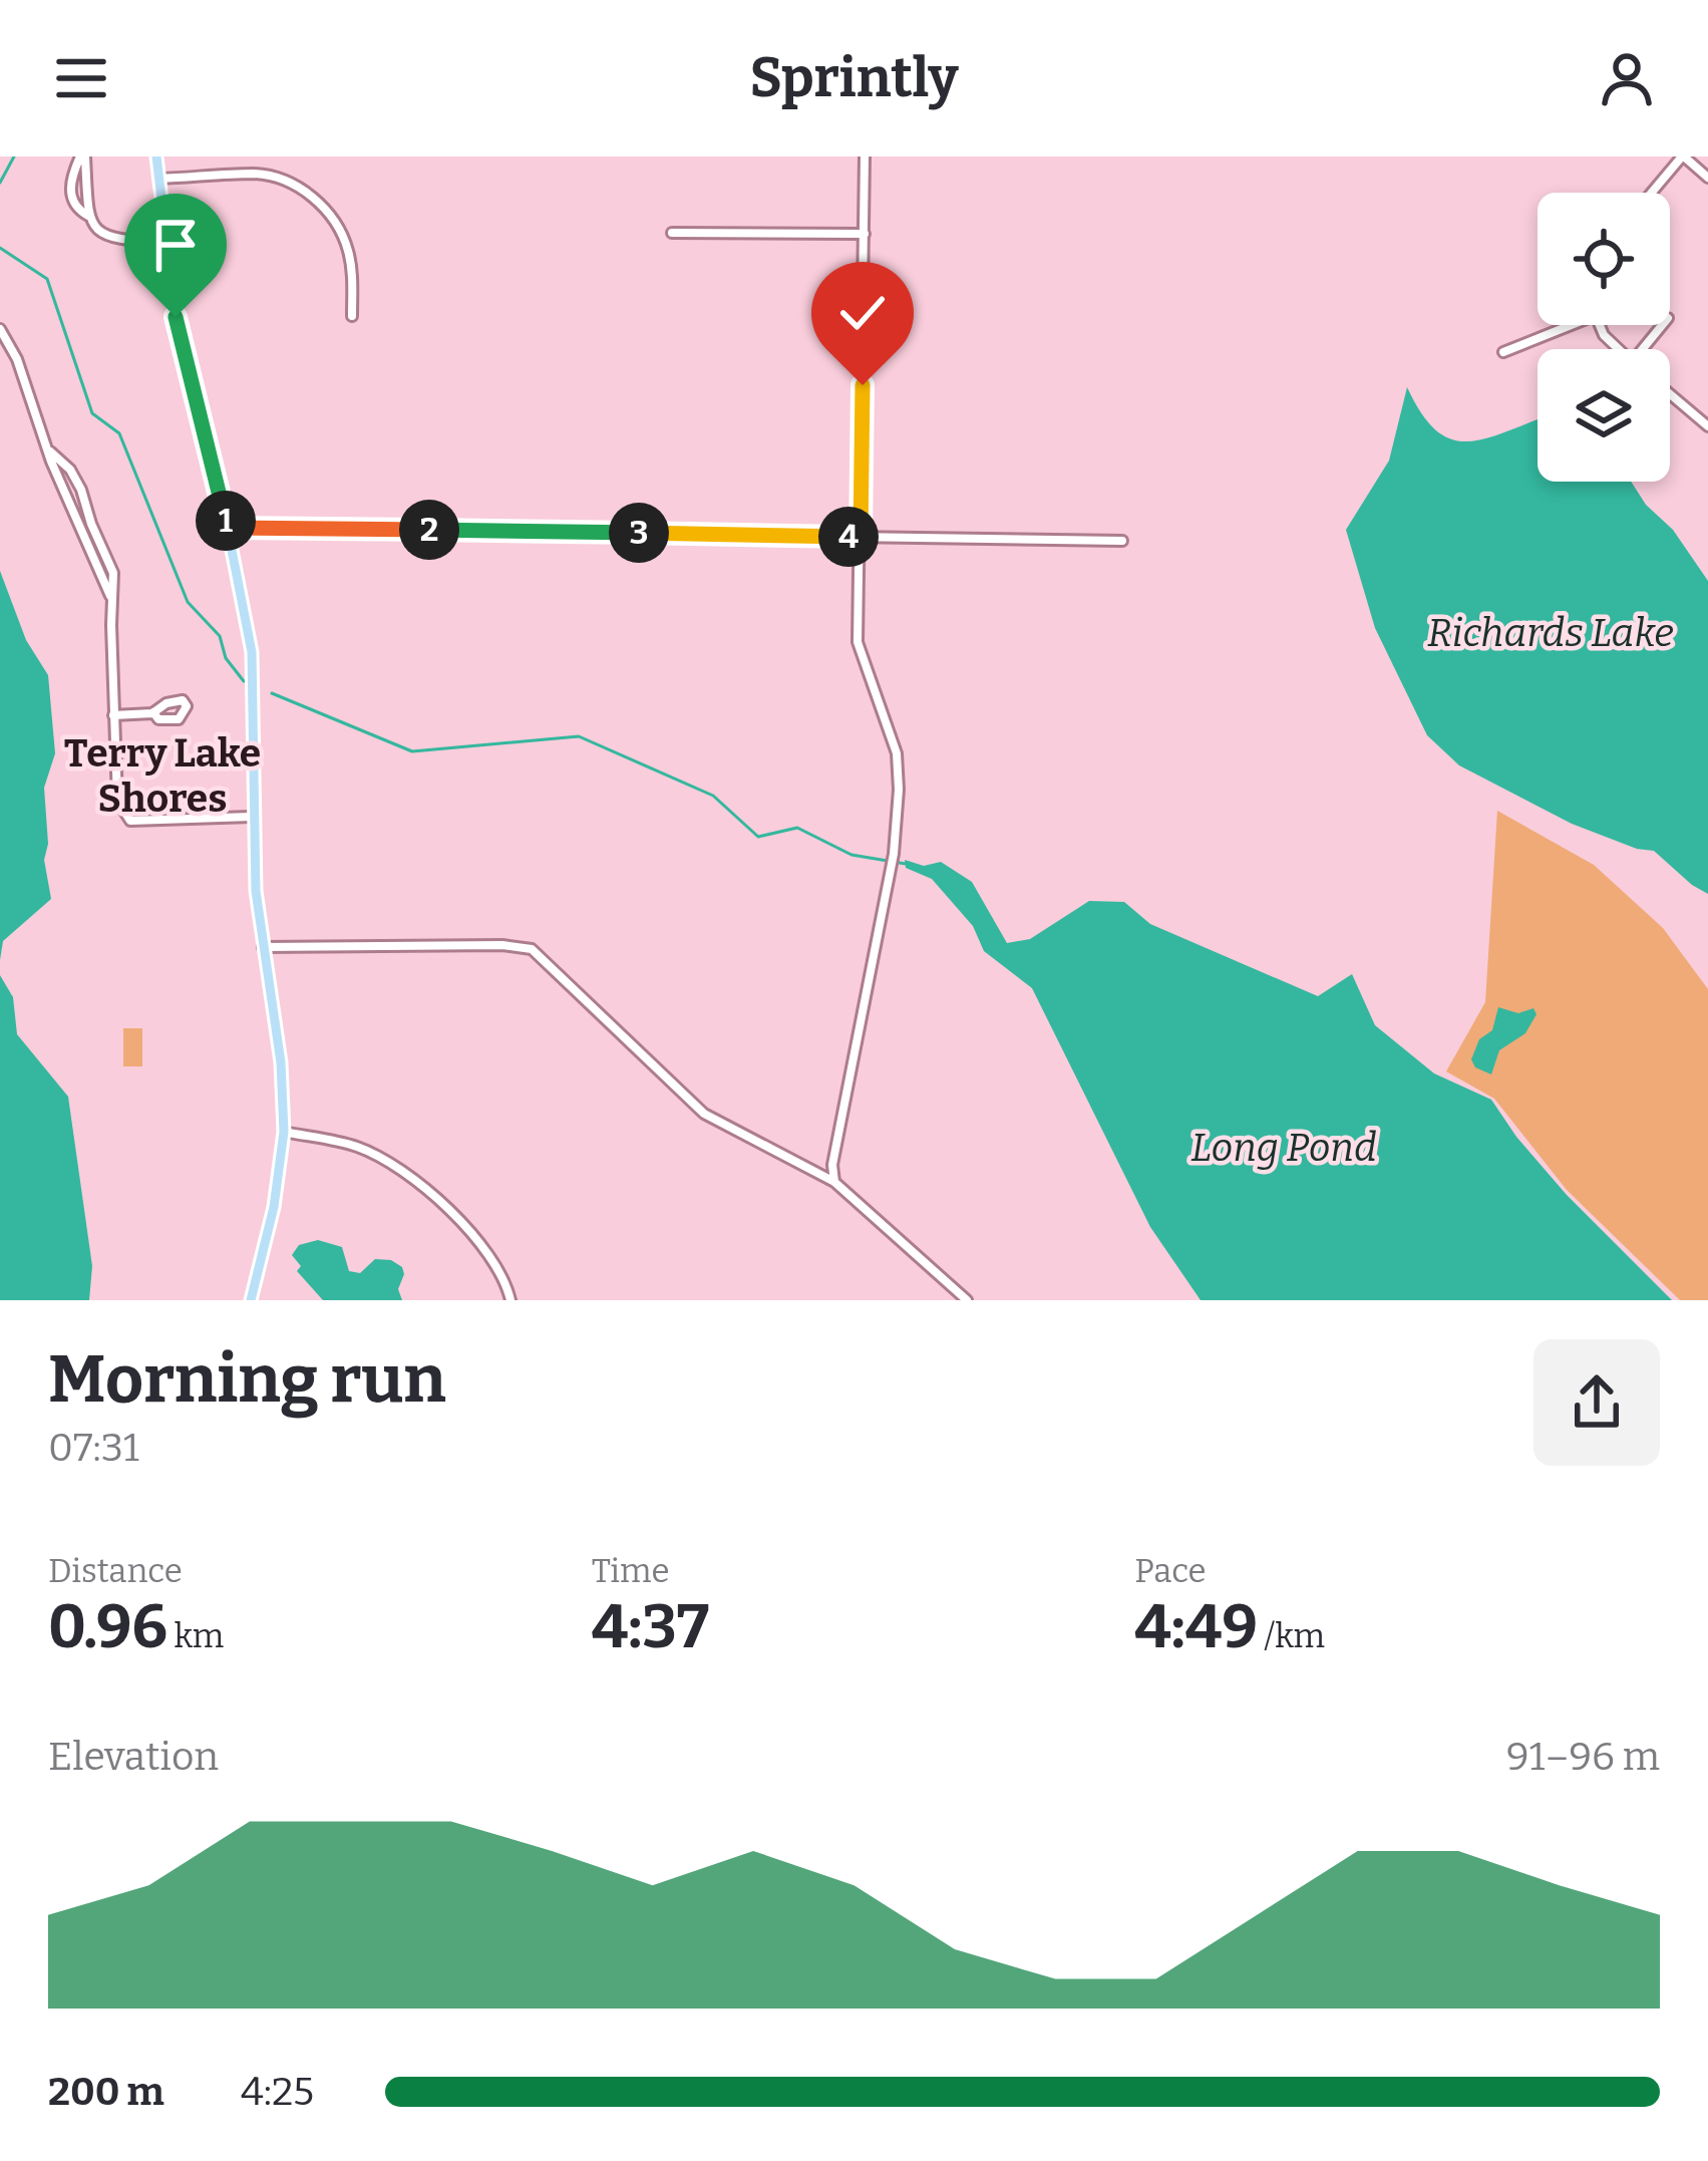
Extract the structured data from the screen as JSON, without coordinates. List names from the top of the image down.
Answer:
{
  "districts": ["Terry Lake Shores"],
  "water": ["Richards Lake", "Long Pond"],
  "page": {
    "header": "Sprintly",
    "pins": [
      "1",
      "2",
      "3",
      "4"
    ],
    "heading": ["Morning run", "07:31"],
    "stats": [
      ["Distance", "0.96 km"],
      ["Time", "4:37"],
      ["Pace", "4:49 /km"]
    ],
    "chart": ["Elevation", "91–96 m"],
    "list": [
      {
        "name": "200 m",
        "note": "4:25"
      }
    ]
  }
}
